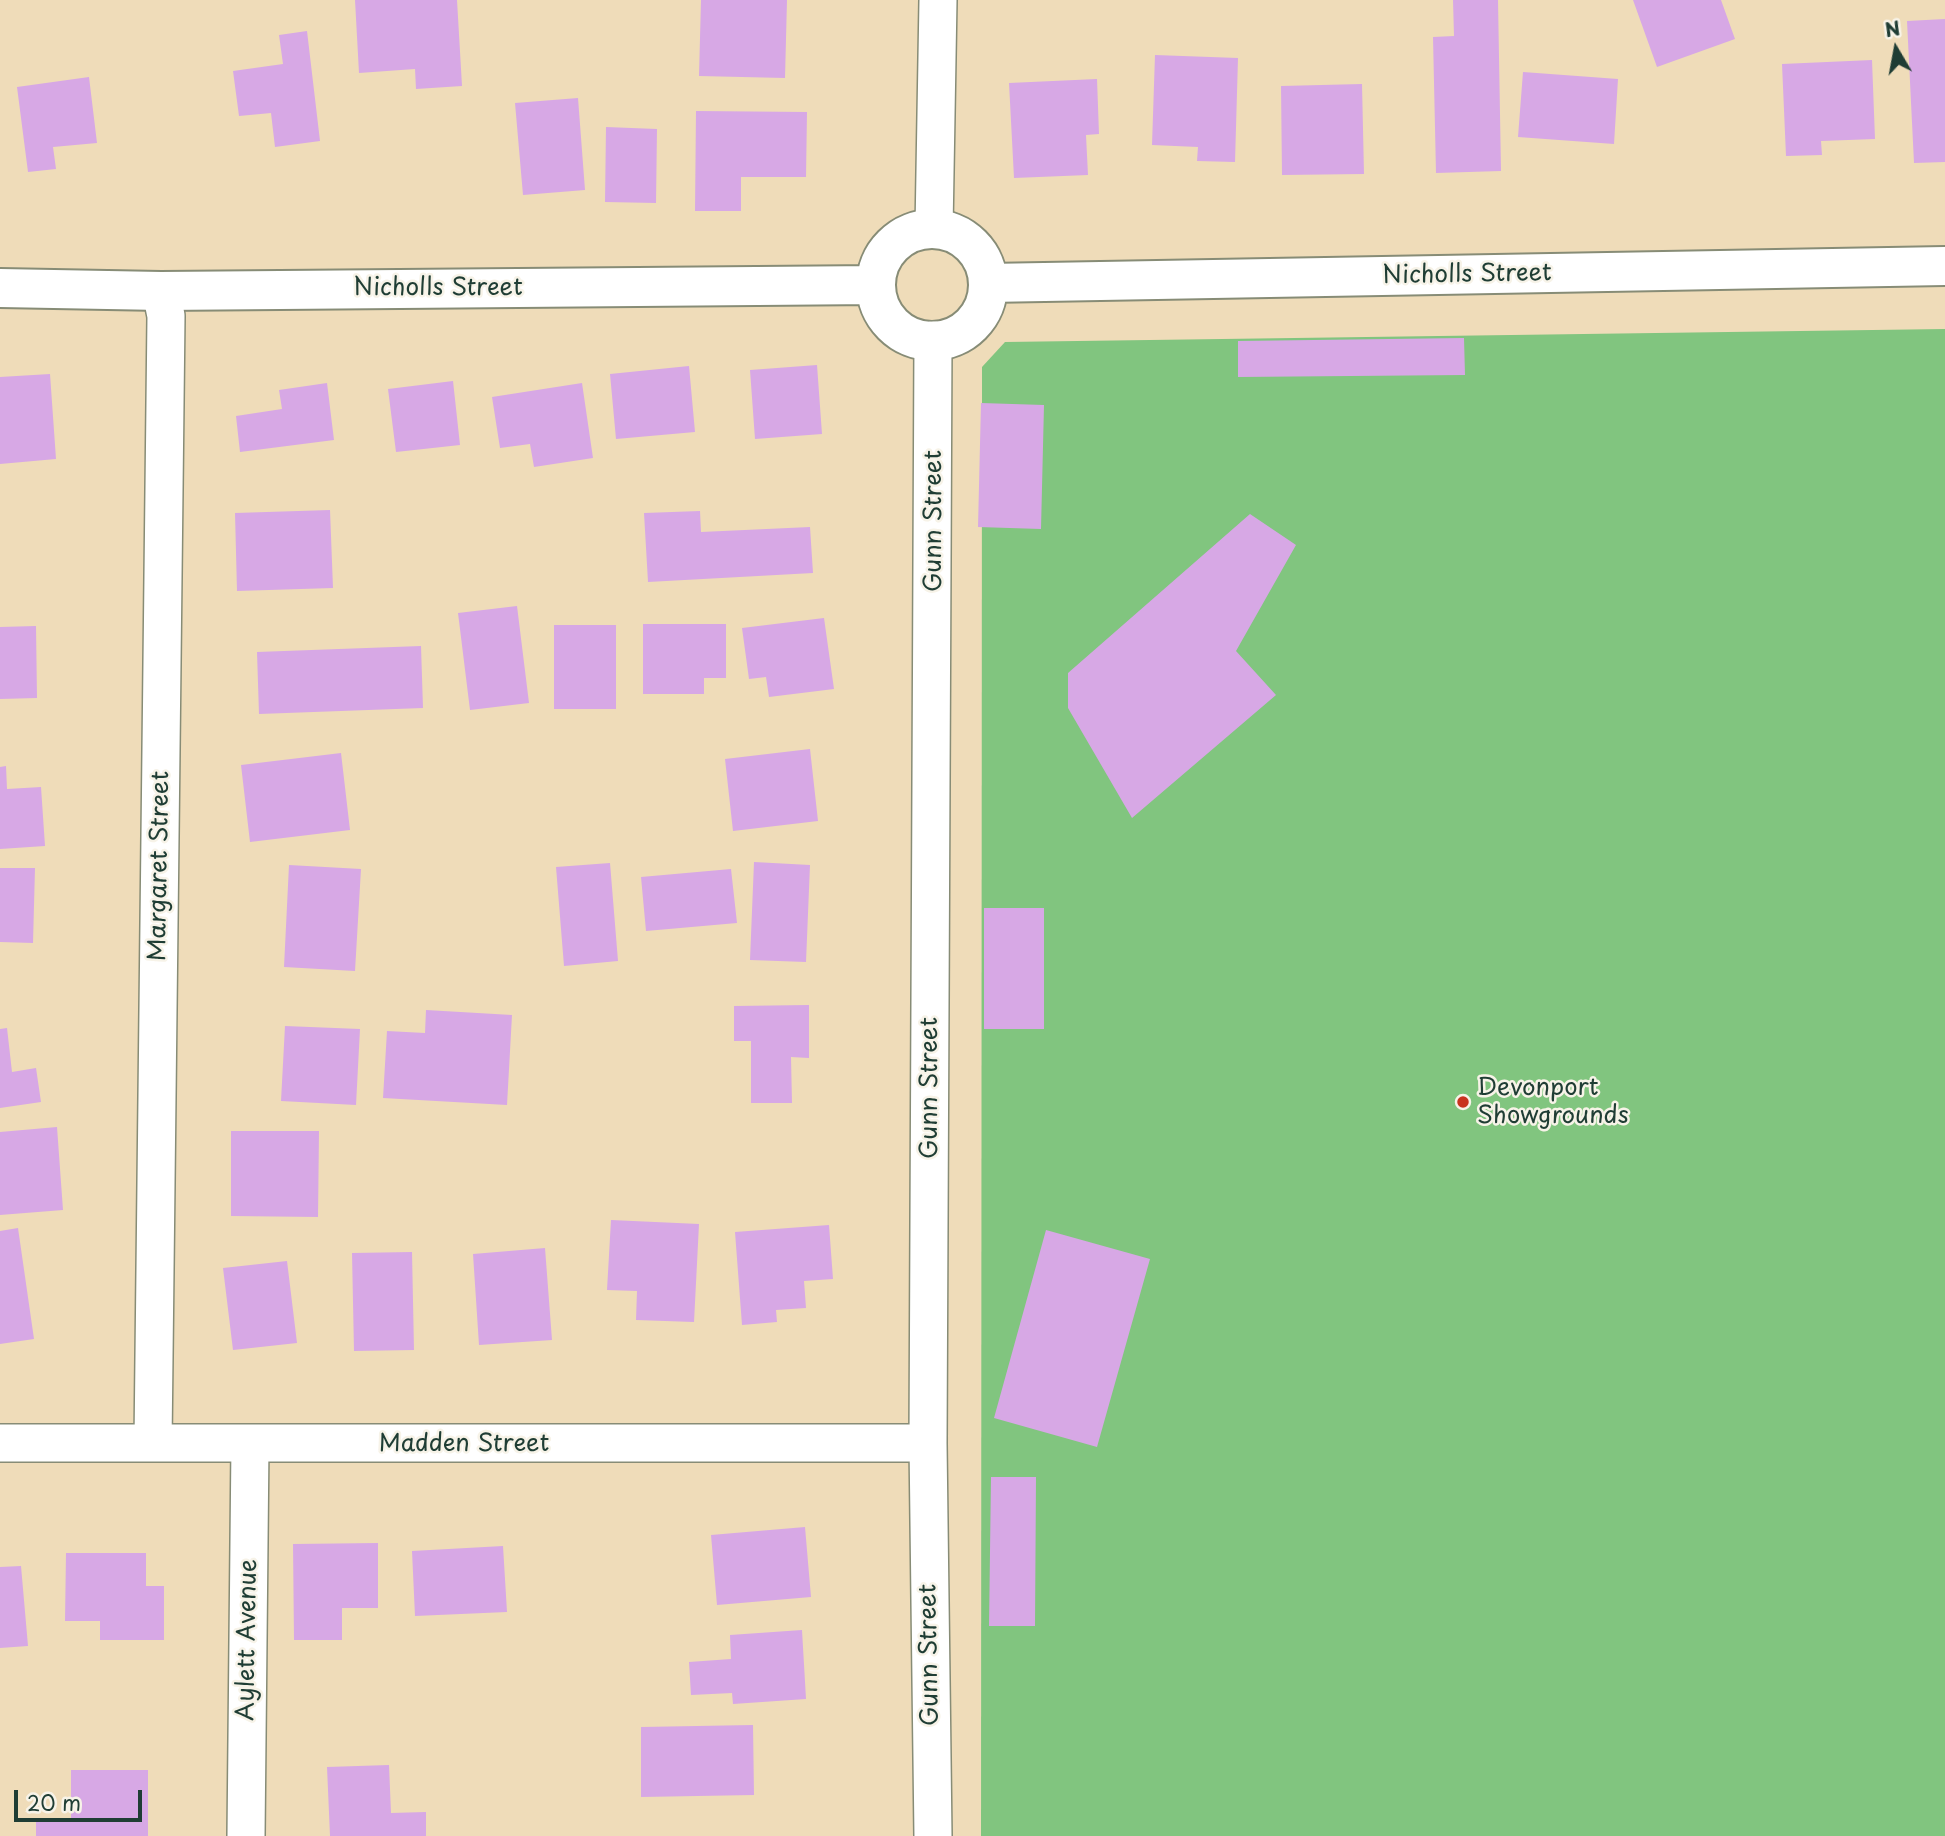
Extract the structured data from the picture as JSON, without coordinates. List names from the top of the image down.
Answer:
{
  "streets": {
    "street": [
      "Nicholls Street",
      "Gunn Street",
      "Margaret Street",
      "Madden Street",
      "Aylett Avenue"
    ]
  },
  "crossings": [
    ["Nicholls Street", "Gunn Street"],
    ["Nicholls Street", "Margaret Street"],
    ["Gunn Street", "Madden Street"],
    ["Margaret Street", "Madden Street"],
    ["Madden Street", "Aylett Avenue"]
  ],
  "places": ["Devonport Showgrounds"],
  "scale_bar": "20 m",
  "north": "top"
}
